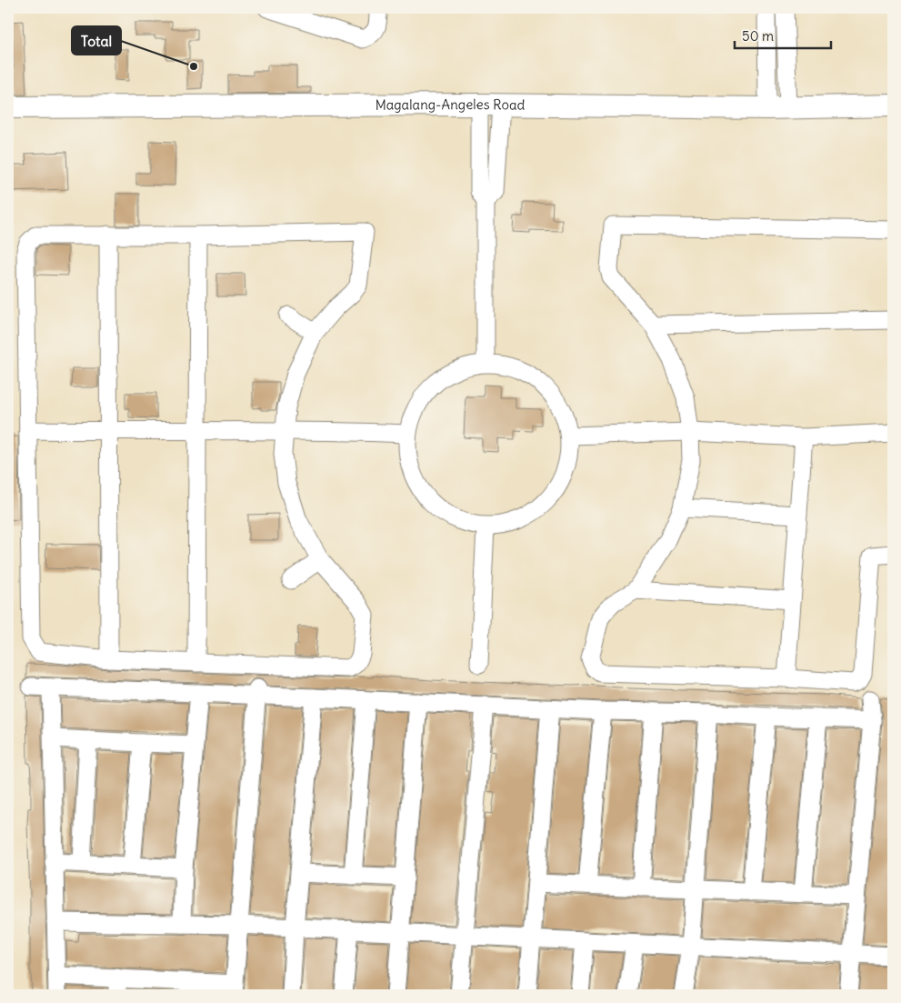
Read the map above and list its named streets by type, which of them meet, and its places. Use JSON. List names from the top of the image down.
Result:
{
  "streets": {
    "main road": ["Magalang-Angeles Road"]
  },
  "places": ["Total"],
  "scale_bar": "50 m"
}
